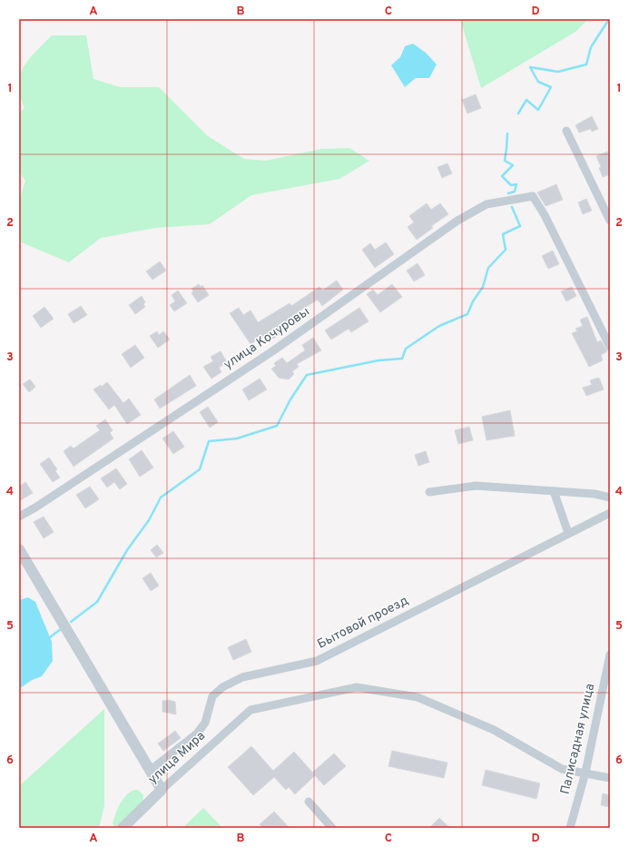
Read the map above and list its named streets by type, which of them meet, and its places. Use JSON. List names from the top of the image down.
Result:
{
  "streets": {
    "street": [
      "улица Кочуровы",
      "Бытовой проезд",
      "Палисадная улица",
      "улица Мира"
    ]
  },
  "crossings": [
    ["Палисадная улица", "улица Мира"]
  ],
  "grid": {
    "columns": [
      "A",
      "B",
      "C",
      "D"
    ],
    "rows": [
      "1",
      "2",
      "3",
      "4",
      "5",
      "6"
    ]
  }
}
